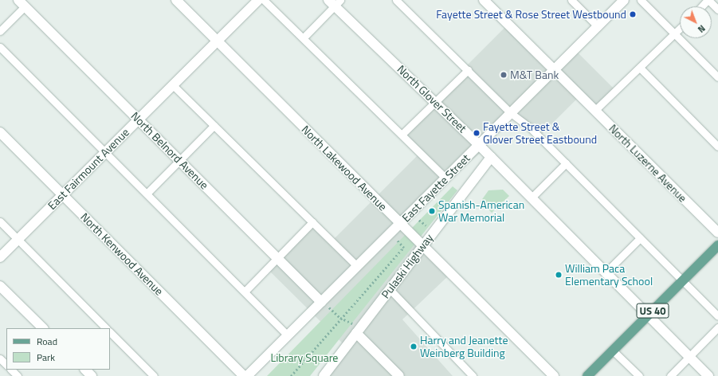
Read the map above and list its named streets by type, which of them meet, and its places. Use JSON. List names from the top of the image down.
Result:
{
  "streets": {
    "main road": ["US 40"],
    "street": [
      "North Glover Street",
      "North Belnord Avenue",
      "North Luzerne Avenue",
      "North Lakewood Avenue",
      "East Fairmount Avenue",
      "East Fayette Street",
      "North Kenwood Avenue",
      "Pulaski Highway"
    ]
  },
  "crossings": [
    ["North Glover Street", "East Fayette Street"],
    ["North Glover Street", "Pulaski Highway"],
    ["North Glover Street", "US 40"],
    ["North Belnord Avenue", "East Fairmount Avenue"],
    ["North Belnord Avenue", "East Fayette Street"],
    ["North Luzerne Avenue", "East Fayette Street"],
    ["North Lakewood Avenue", "East Fairmount Avenue"],
    ["North Lakewood Avenue", "East Fayette Street"],
    ["North Lakewood Avenue", "Pulaski Highway"],
    ["East Fairmount Avenue", "North Kenwood Avenue"]
  ],
  "parks": ["Library Square"],
  "places": [
    "Fayette Street & Rose Street Westbound",
    "M&T Bank",
    "Fayette Street & Glover Street Eastbound",
    "Spanish-American War Memorial",
    "William Paca Elementary School",
    "Harry and Jeanette Weinberg Building"
  ],
  "legend": ["Road", "Park"],
  "north": "bottom right"
}
